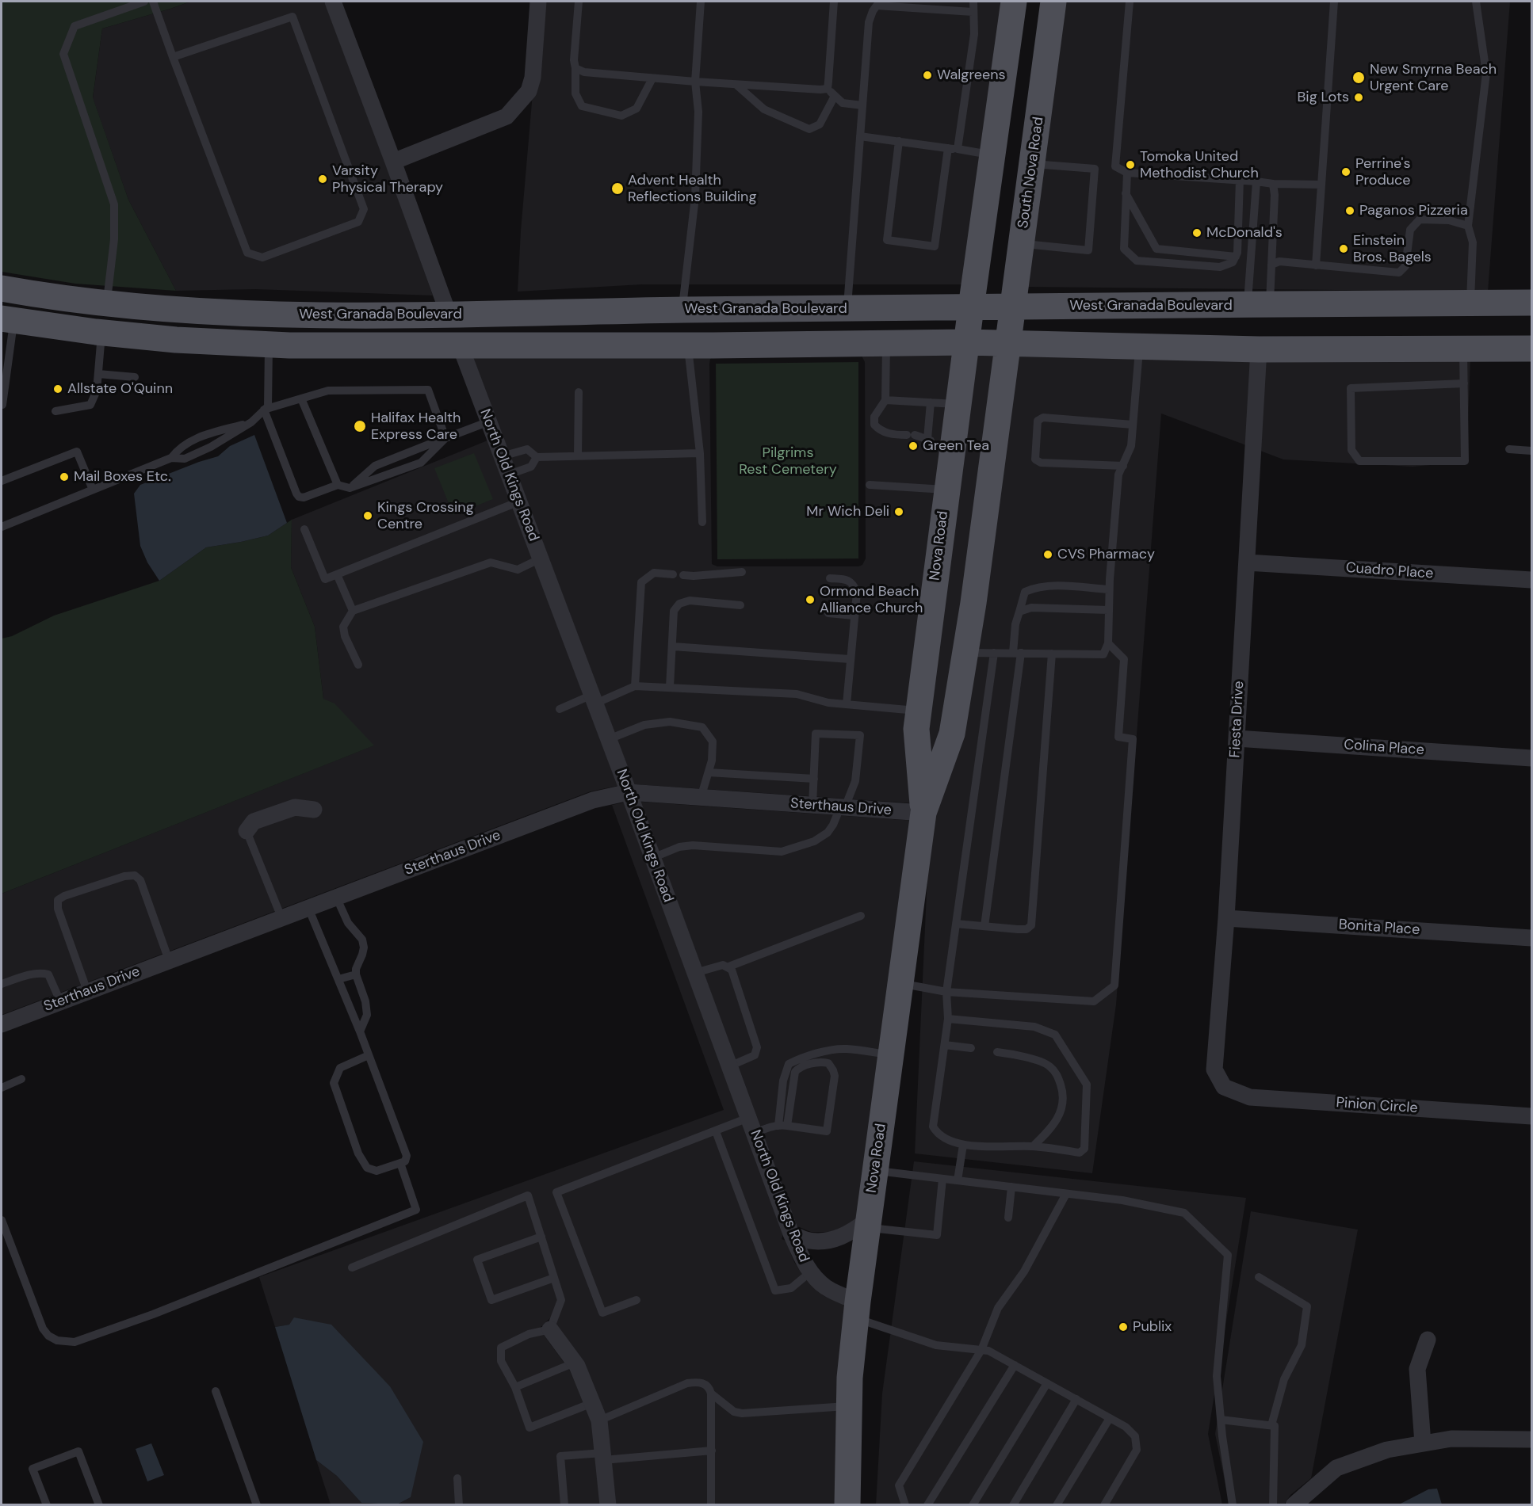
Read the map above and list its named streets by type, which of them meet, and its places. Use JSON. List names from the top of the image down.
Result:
{
  "streets": {
    "main road": ["South Nova Road", "West Granada Boulevard", "Nova Road"],
    "street": [
      "North Old Kings Road",
      "Cuadro Place",
      "Fiesta Drive",
      "Colina Place",
      "Sterthaus Drive",
      "Bonita Place",
      "Pinion Circle"
    ]
  },
  "crossings": [
    ["South Nova Road", "West Granada Boulevard"],
    ["South Nova Road", "Nova Road"],
    ["West Granada Boulevard", "Nova Road"],
    ["North Old Kings Road", "Nova Road"],
    ["North Old Kings Road", "Sterthaus Drive"],
    ["Nova Road", "Sterthaus Drive"],
    ["Cuadro Place", "Fiesta Drive"],
    ["Fiesta Drive", "Colina Place"],
    ["Fiesta Drive", "Bonita Place"],
    ["Fiesta Drive", "Pinion Circle"]
  ],
  "parks": ["Pilgrims Rest Cemetery"],
  "places": [
    "Walgreens",
    "New Smyrna Beach Urgent Care",
    "Big Lots",
    "Tomoka United Methodist Church",
    "Perrine's Produce",
    "Varsity Physical Therapy",
    "Advent Health Reflections Building",
    "Paganos Pizzeria",
    "McDonald's",
    "Einstein Bros. Bagels",
    "Allstate O'Quinn",
    "Halifax Health Express Care",
    "Green Tea",
    "Mail Boxes Etc.",
    "Mr Wich Deli",
    "Kings Crossing Centre",
    "CVS Pharmacy",
    "Ormond Beach Alliance Church",
    "Publix"
  ]
}
